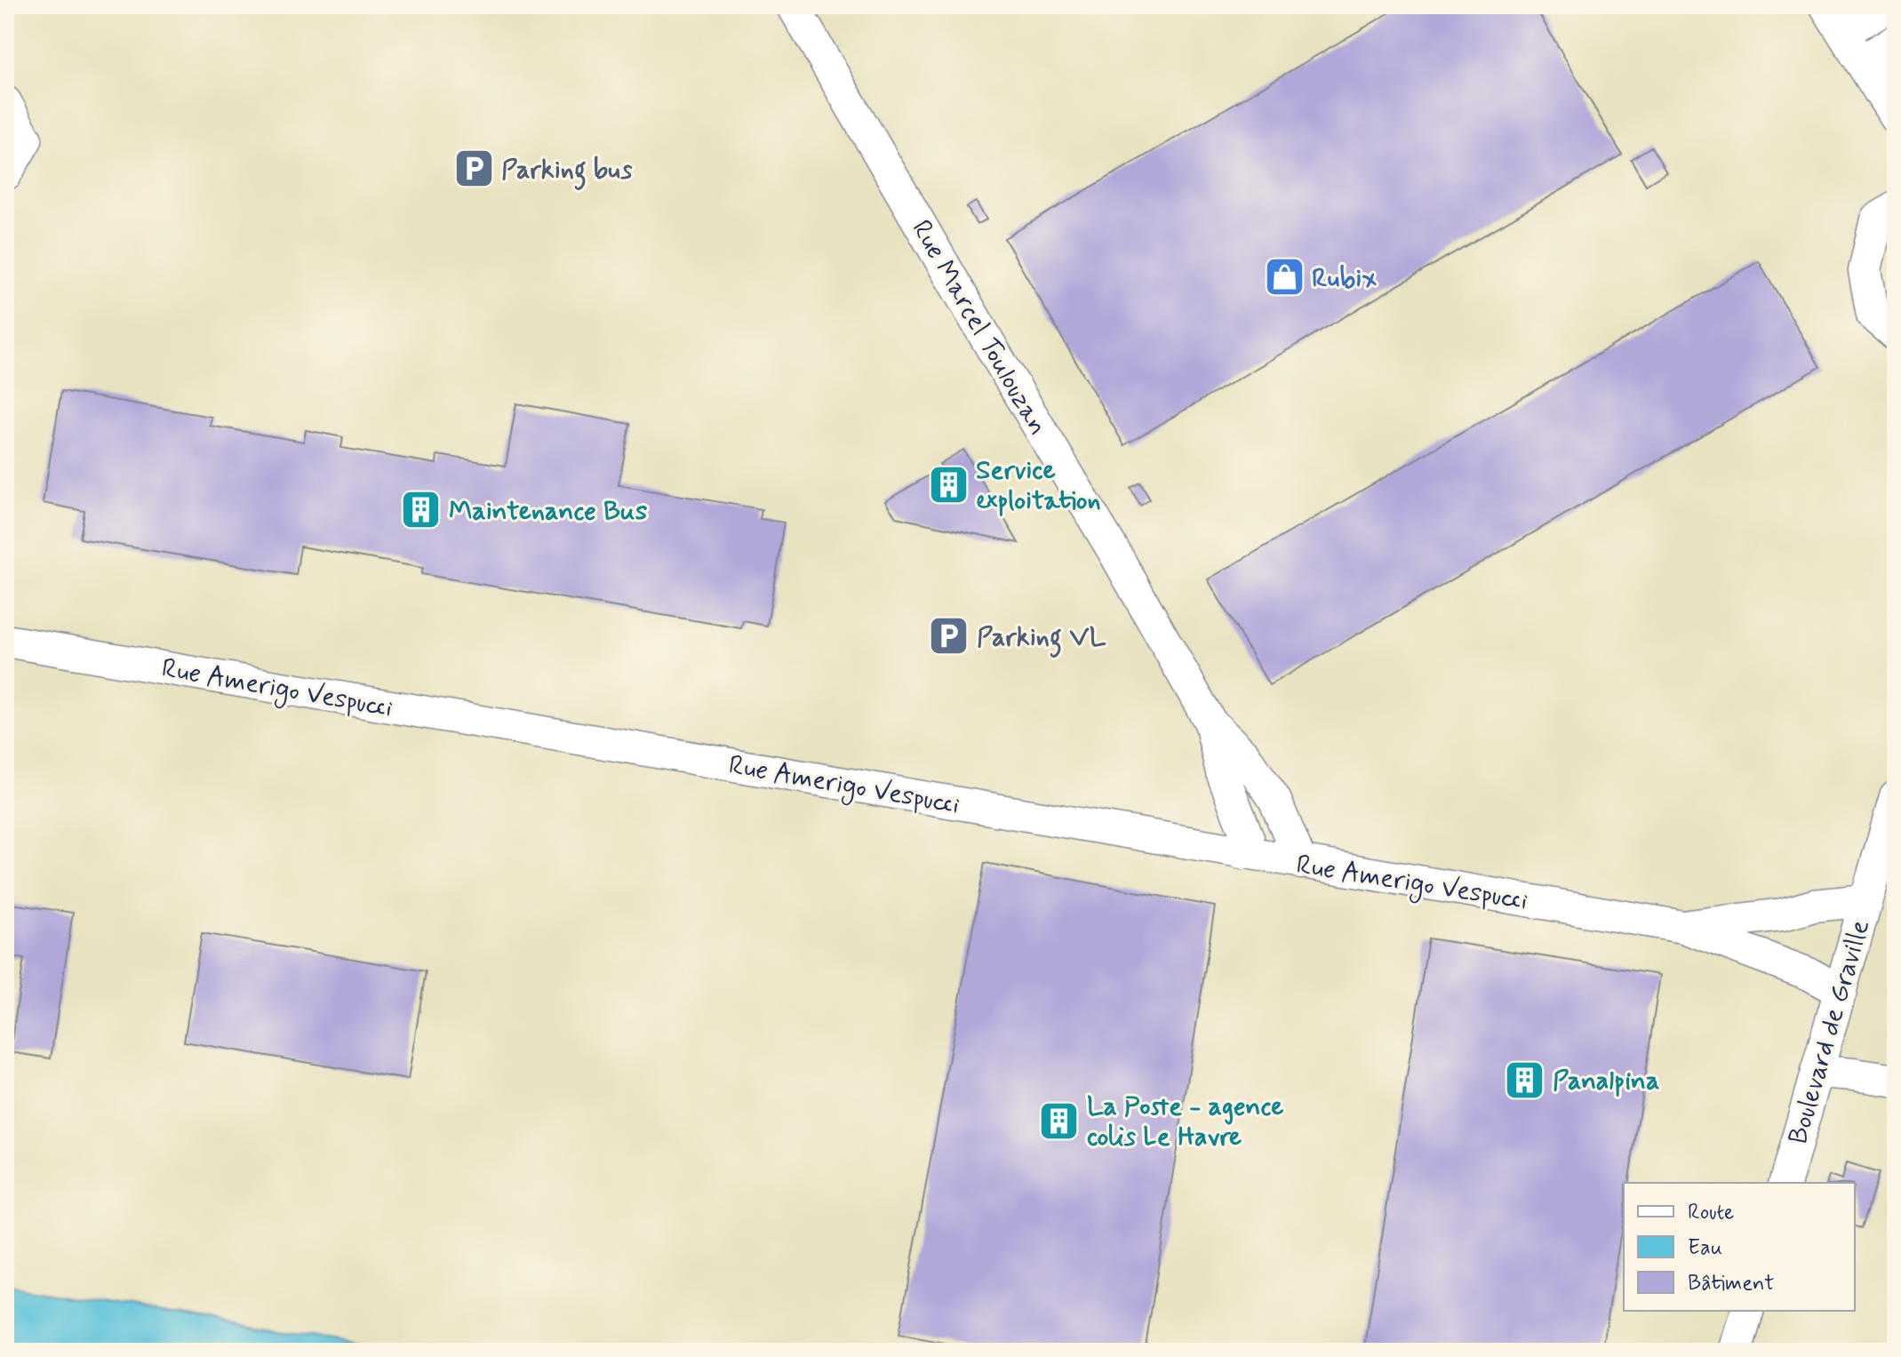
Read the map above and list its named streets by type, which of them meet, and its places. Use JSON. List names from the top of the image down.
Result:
{
  "streets": {
    "street": ["Rue Marcel Toulouzan", "Rue Amerigo Vespucci", "Boulevard de Graville"]
  },
  "crossings": [
    ["Rue Marcel Toulouzan", "Rue Amerigo Vespucci"],
    ["Rue Amerigo Vespucci", "Boulevard de Graville"]
  ],
  "places": {
    "parking": ["Parking bus", "Parking VL"],
    "shop": ["Rubix"],
    "building": [
      "Service exploitation",
      "Maintenance Bus",
      "Panalpina",
      "La Poste - agence colis Le Havre"
    ]
  },
  "legend": ["Route", "Eau", "Bâtiment"]
}
